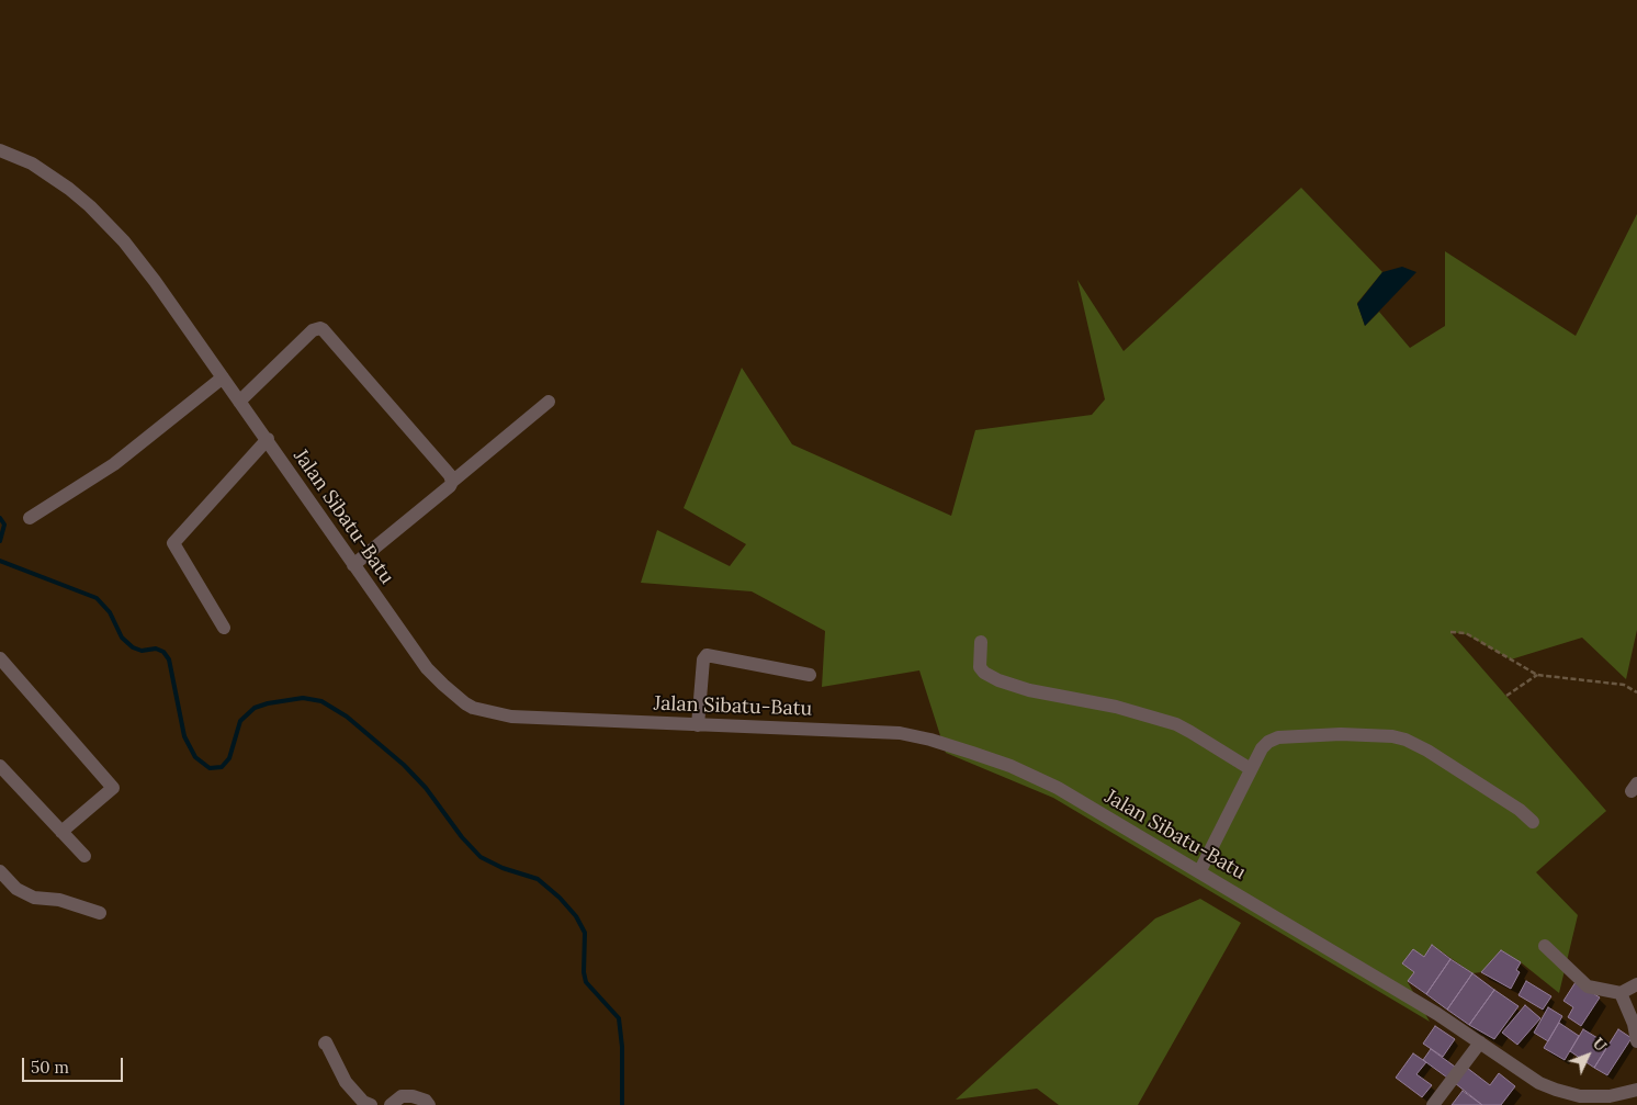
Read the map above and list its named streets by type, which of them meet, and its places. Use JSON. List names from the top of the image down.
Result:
{
  "streets": {
    "street": ["Jalan Sibatu-Batu"]
  },
  "scale_bar": "50 m",
  "north": "top right"
}
